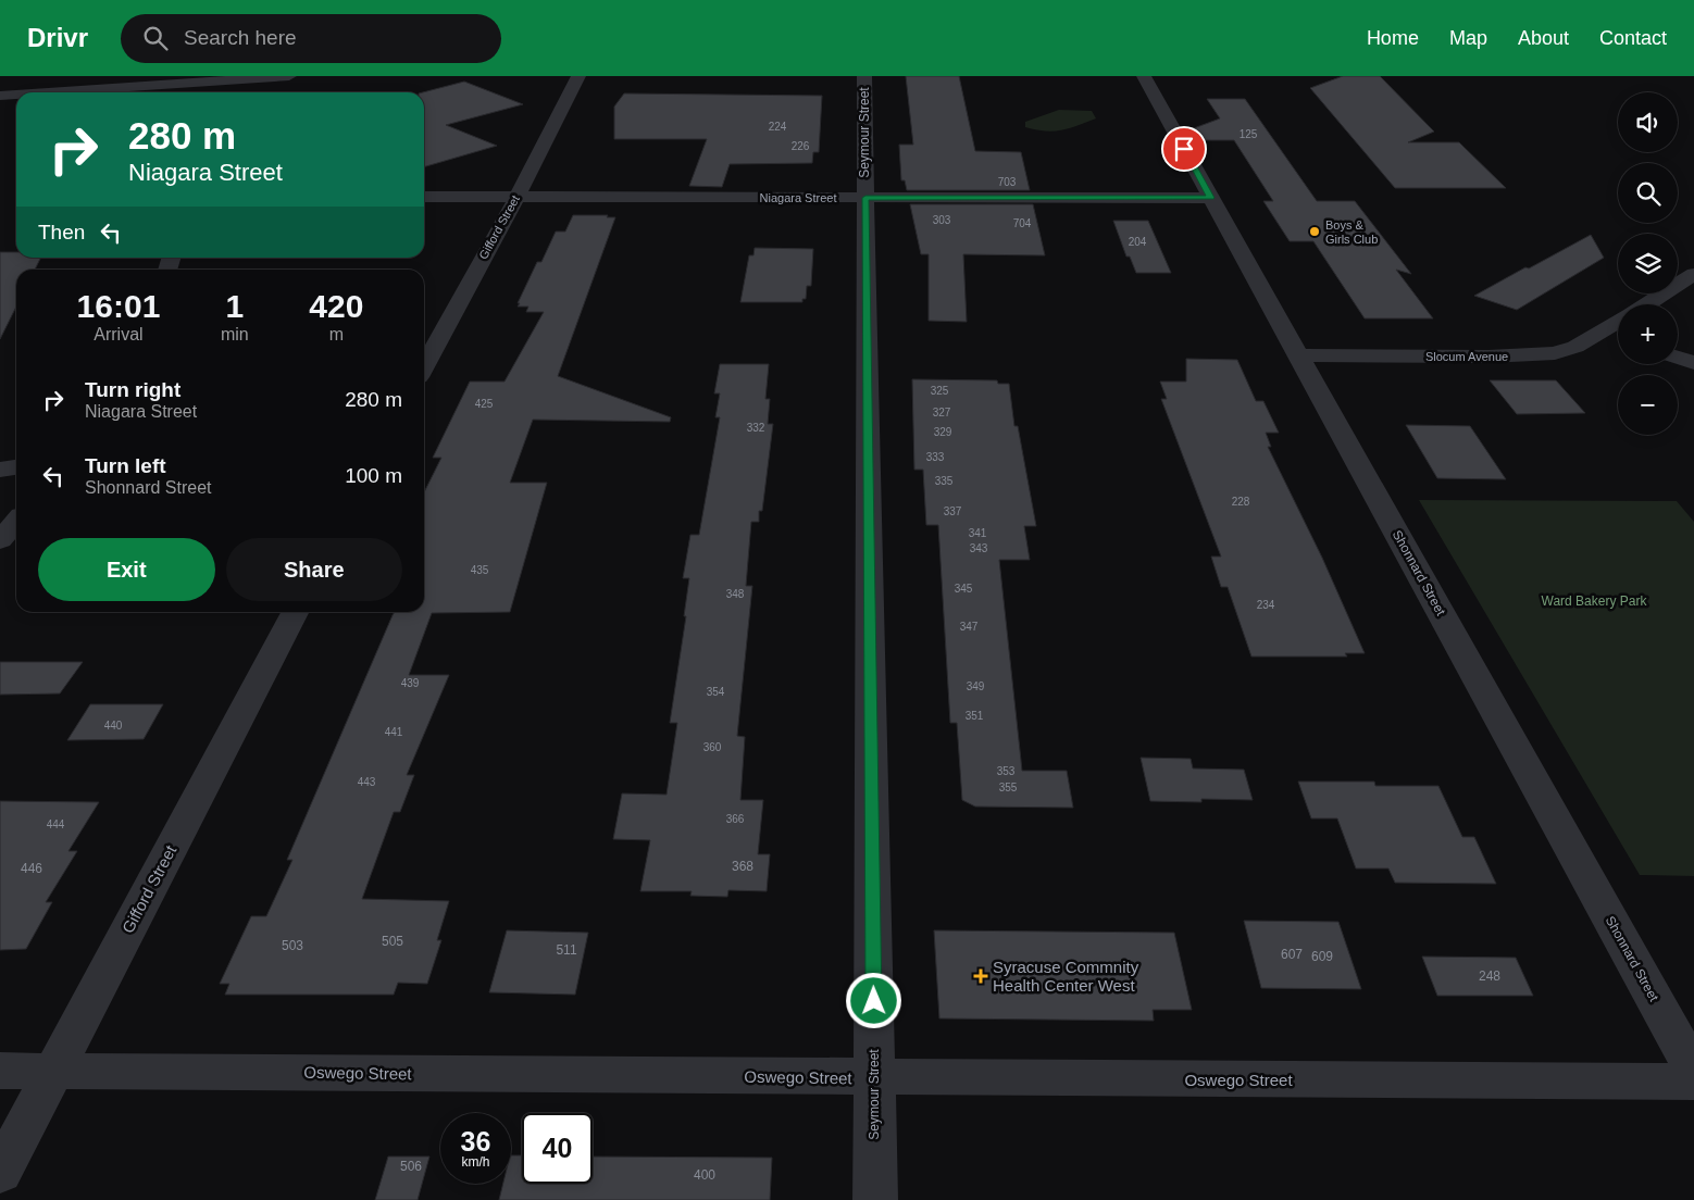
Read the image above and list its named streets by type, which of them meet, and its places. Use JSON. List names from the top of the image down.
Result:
{
  "streets": {
    "street": [
      "Seymour Street",
      "Niagara Street",
      "Gifford Street",
      "Slocum Avenue",
      "Shonnard Street",
      "Oswego Street"
    ]
  },
  "crossings": [
    ["Seymour Street", "Niagara Street"],
    ["Seymour Street", "Oswego Street"],
    ["Niagara Street", "Gifford Street"],
    ["Niagara Street", "Shonnard Street"],
    ["Gifford Street", "Oswego Street"],
    ["Slocum Avenue", "Shonnard Street"]
  ],
  "parks": ["Ward Bakery Park"],
  "places": {
    "other": ["Boys & Girls Club"],
    "health": ["Syracuse Commnity Health Center West"]
  },
  "house_numbers": [
    "224",
    "125",
    "226",
    "703",
    "303",
    "704",
    "204",
    "325",
    "425",
    "327",
    "332",
    "329",
    "333",
    "335",
    "228",
    "337",
    "341",
    "343",
    "435",
    "345",
    "348",
    "234",
    "347",
    "439",
    "349",
    "354",
    "351",
    "440",
    "441",
    "360",
    "353",
    "443",
    "355",
    "366",
    "444",
    "368",
    "446",
    "505",
    "503",
    "511",
    "607",
    "609",
    "248",
    "506",
    "400"
  ],
  "page": {
    "header": "Drivr",
    "search": "Search here",
    "nav": [
      "Home",
      "Map",
      "About",
      "Contact"
    ],
    "map_buttons": ["+", "−"],
    "turn": ["280 m", "Niagara Street"],
    "then": "Then",
    "eta": [
      "16:01",
      "Arrival",
      "1",
      "min",
      "420",
      "m"
    ],
    "list": [
      {
        "name": "Turn right",
        "note": "Niagara Street",
        "value": "280 m"
      },
      {
        "name": "Turn left",
        "note": "Shonnard Street",
        "value": "100 m"
      }
    ],
    "buttons": ["Exit", "Share"],
    "speed": "36 km/h",
    "limit": "40"
  }
}
